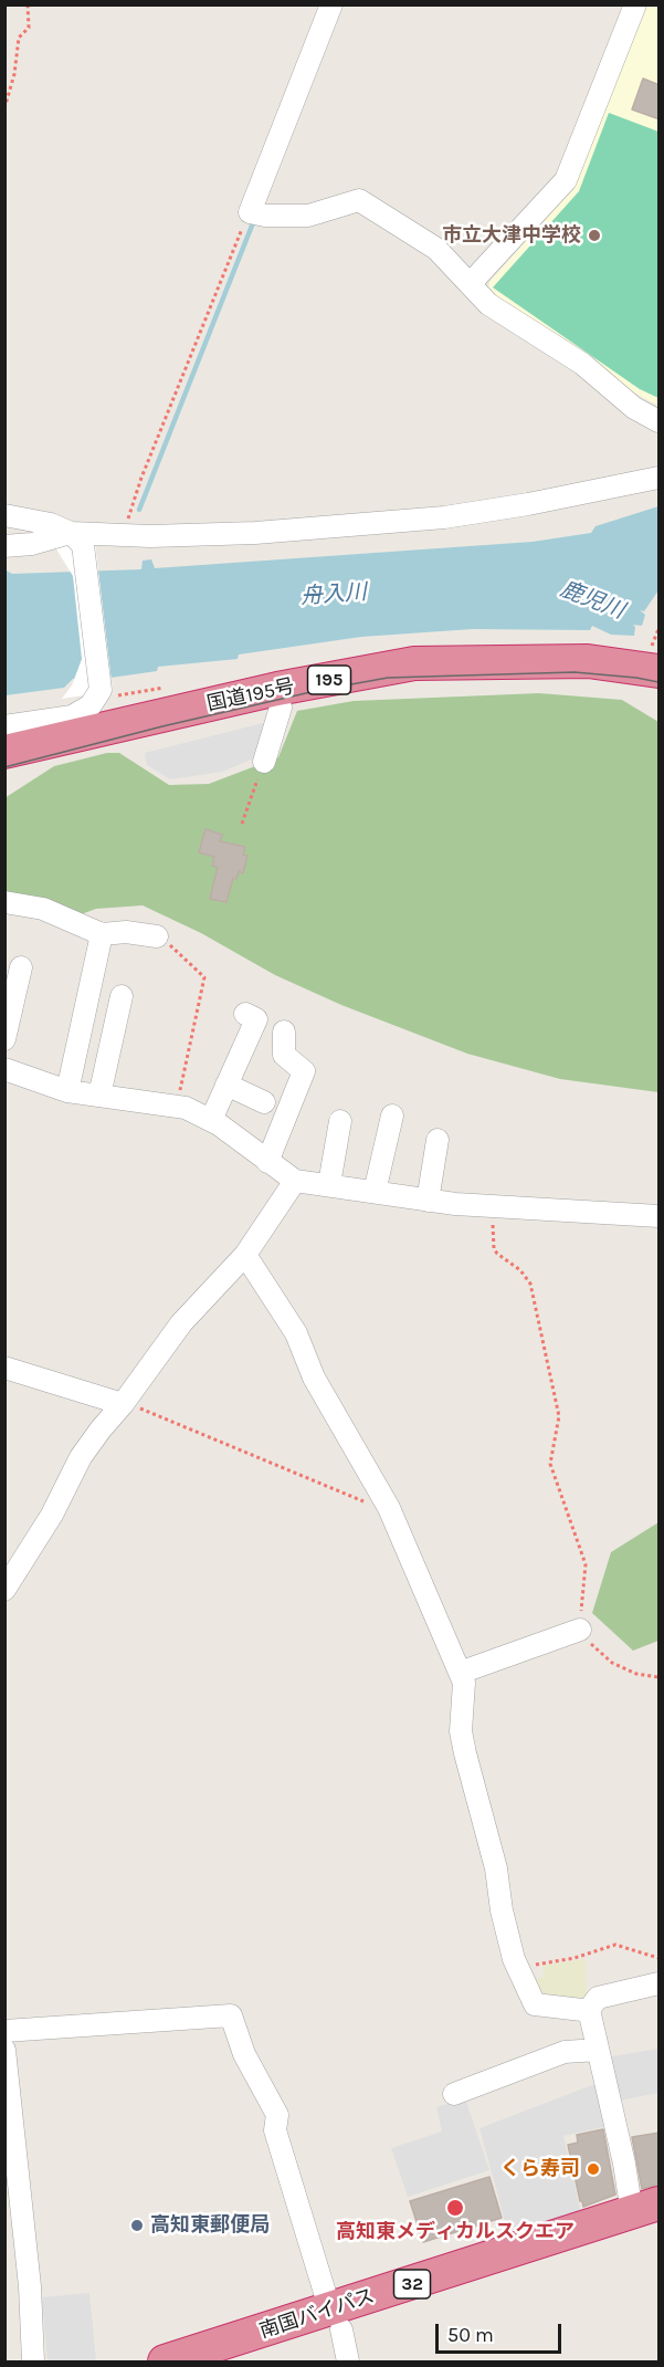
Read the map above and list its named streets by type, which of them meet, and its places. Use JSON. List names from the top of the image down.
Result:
{
  "streets": {
    "highway": [
      "195",
      "国道195号",
      "32",
      "南国バイパス"
    ]
  },
  "water": ["舟入川", "鹿児川"],
  "places": [
    "市立大津中学校",
    "くら寿司",
    "高知東メディカルスクエア",
    "高知東郵便局"
  ],
  "scale_bar": "50 m"
}
